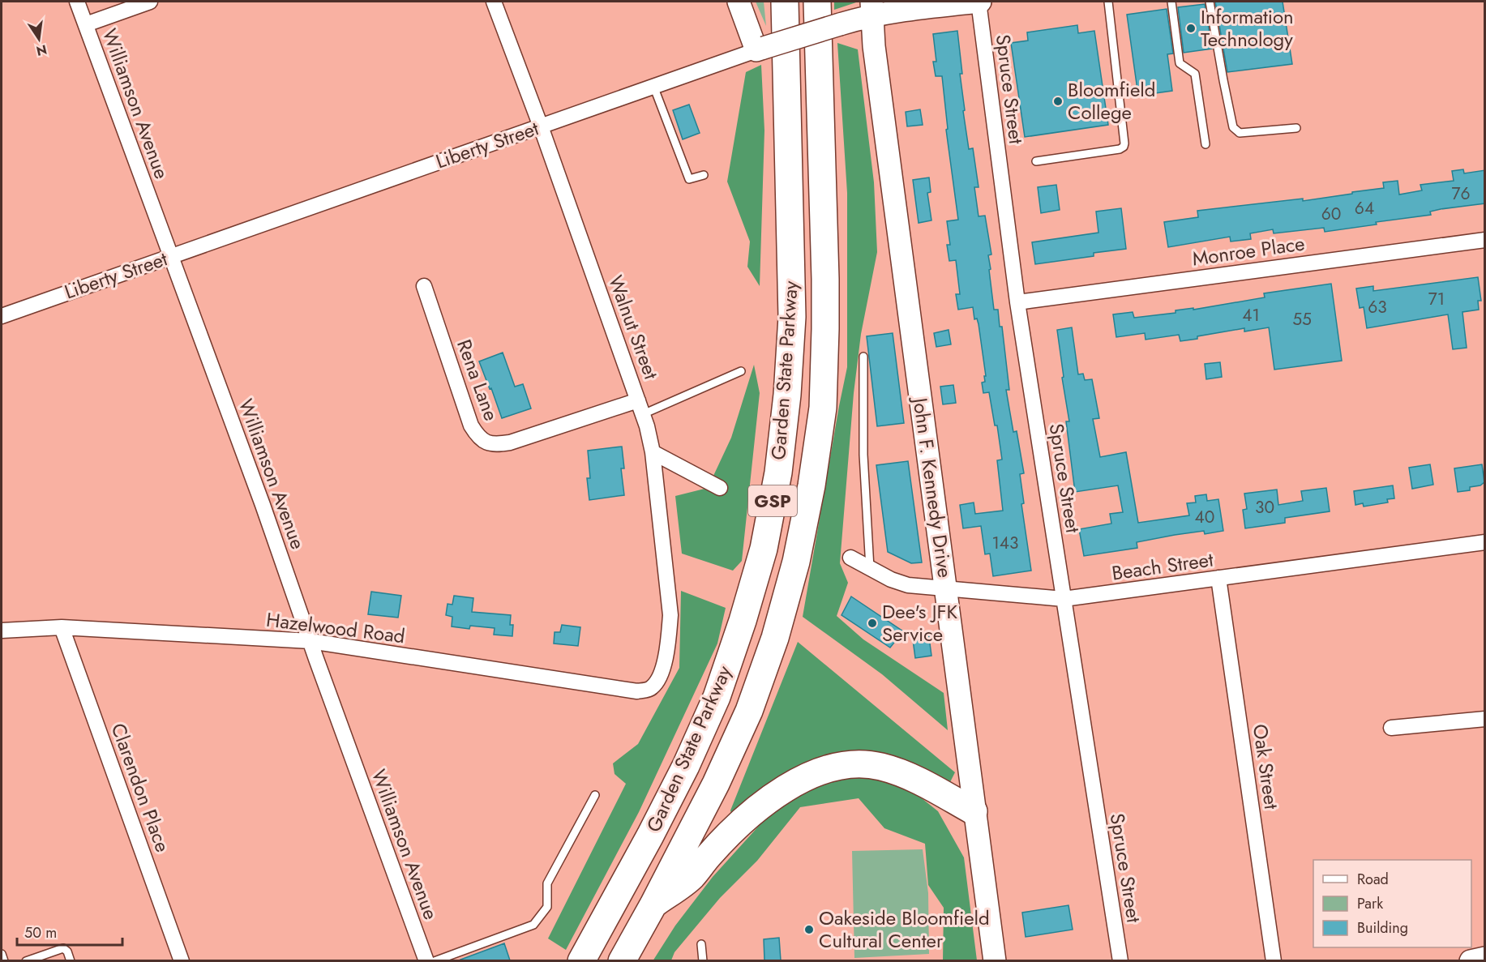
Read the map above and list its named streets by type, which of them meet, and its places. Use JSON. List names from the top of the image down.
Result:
{
  "streets": {
    "highway": ["Garden State Parkway", "GSP"],
    "main road": ["Liberty Street", "John F. Kennedy Drive"],
    "street": [
      "Spruce Street",
      "Williamson Avenue",
      "Monroe Place",
      "Walnut Street",
      "Rena Lane",
      "Beach Street",
      "Hazelwood Road",
      "Oak Street",
      "Clarendon Place"
    ]
  },
  "crossings": [
    ["Spruce Street", "Liberty Street"],
    ["Spruce Street", "Monroe Place"],
    ["Spruce Street", "Beach Street"],
    ["Williamson Avenue", "Liberty Street"],
    ["Williamson Avenue", "Hazelwood Road"],
    ["Liberty Street", "Walnut Street"],
    ["Liberty Street", "Garden State Parkway"],
    ["Liberty Street", "John F. Kennedy Drive"],
    ["Walnut Street", "Rena Lane"],
    ["Walnut Street", "Hazelwood Road"],
    ["John F. Kennedy Drive", "Beach Street"],
    ["Beach Street", "Oak Street"],
    ["Hazelwood Road", "Clarendon Place"]
  ],
  "places": [
    "Information Technology",
    "Bloomfield College",
    "Dee's JFK Service",
    "Oakeside Bloomfield Cultural Center"
  ],
  "house_numbers": [
    "76",
    "64",
    "60",
    "71",
    "63",
    "41",
    "55",
    "30",
    "40",
    "143"
  ],
  "legend": ["Road", "Park", "Building"],
  "scale_bar": "50 m",
  "north": "bottom"
}
